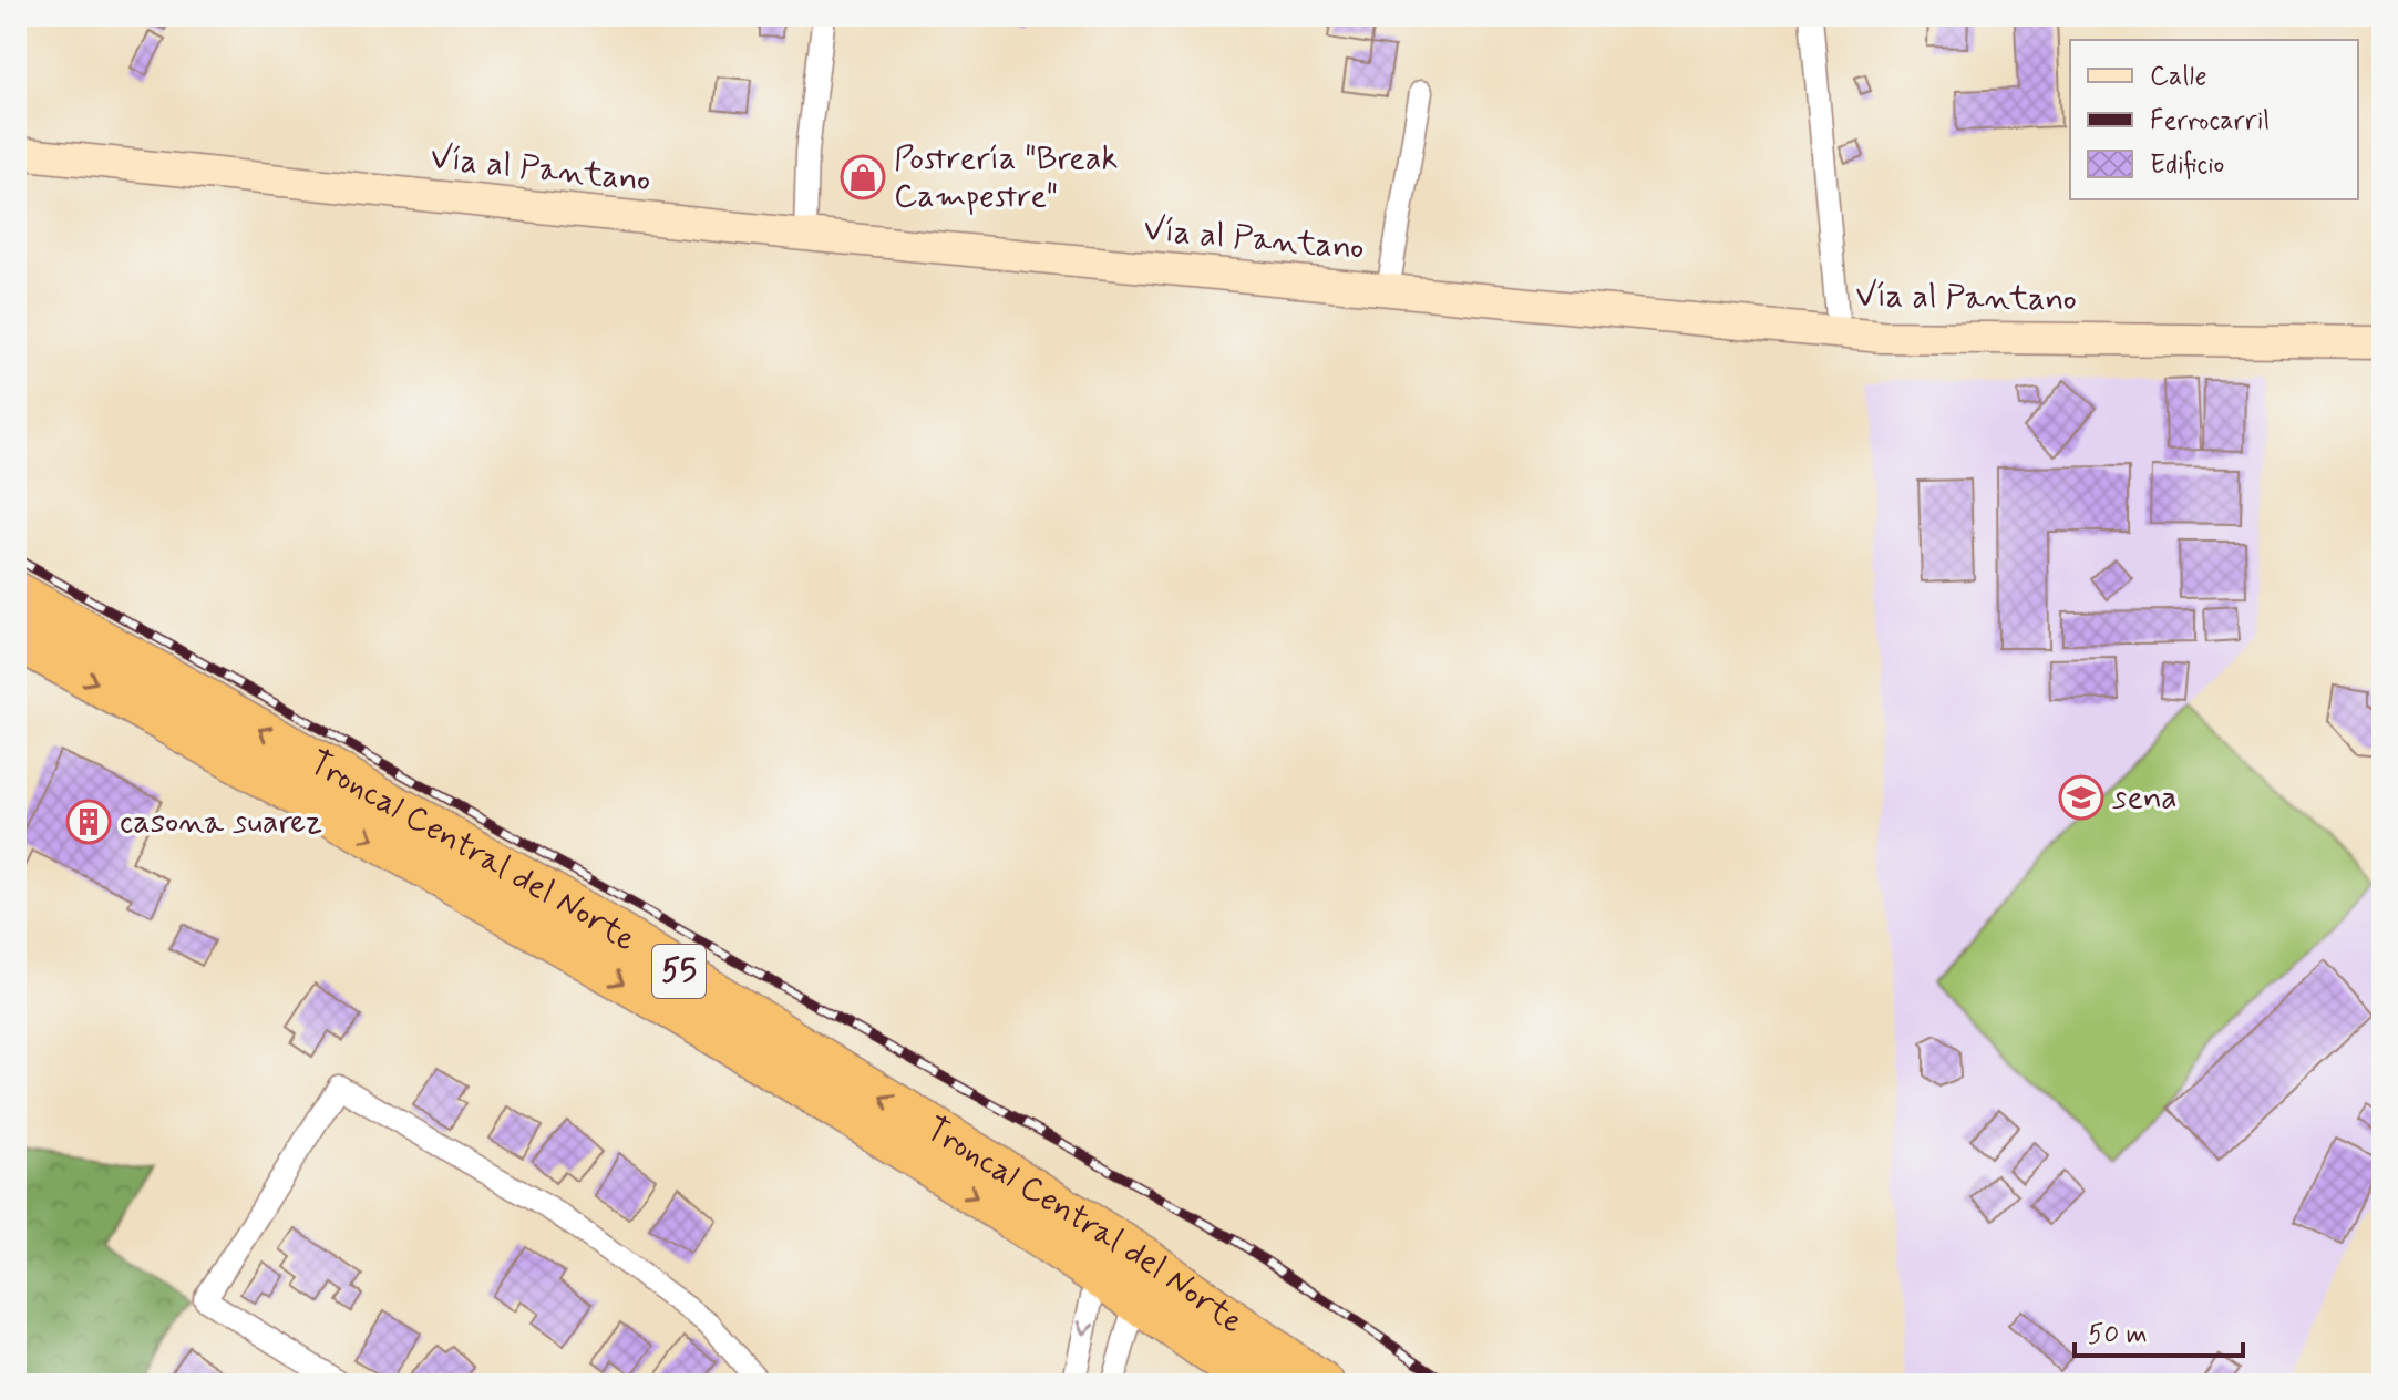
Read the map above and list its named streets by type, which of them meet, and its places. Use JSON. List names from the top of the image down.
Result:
{
  "streets": {
    "highway": ["Troncal Central del Norte", "55"],
    "main road": ["Vía al Pantano"]
  },
  "places": {
    "shop": ["Postrería \"Break Campestre\""],
    "school or university": ["sena"],
    "building": ["casona suarez"]
  },
  "legend": ["Calle", "Ferrocarril", "Edificio"],
  "scale_bar": "50 m"
}
